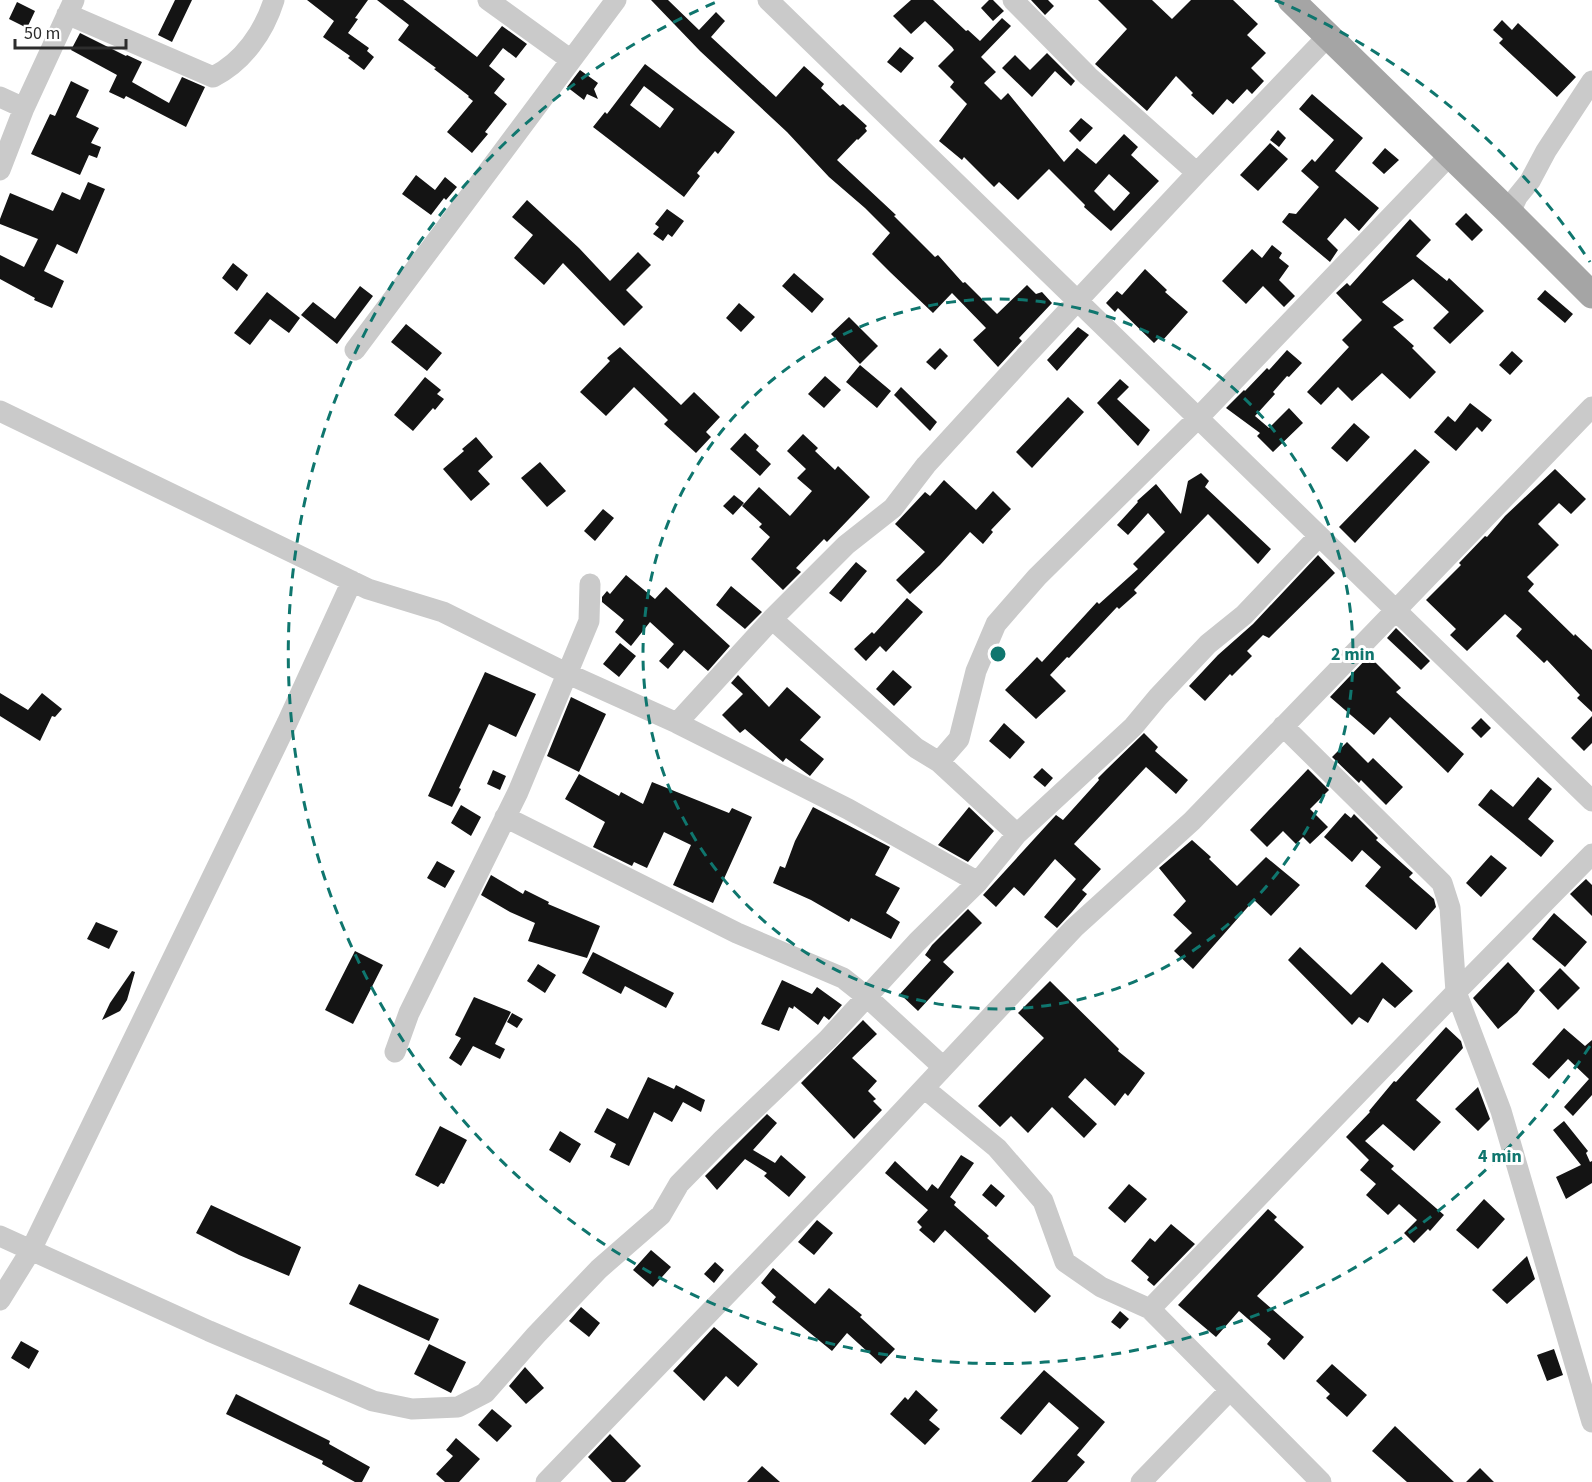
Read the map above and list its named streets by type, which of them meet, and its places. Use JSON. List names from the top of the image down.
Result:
{
  "scale_bar": "50 m",
  "rings": ["2 min", "4 min"]
}
